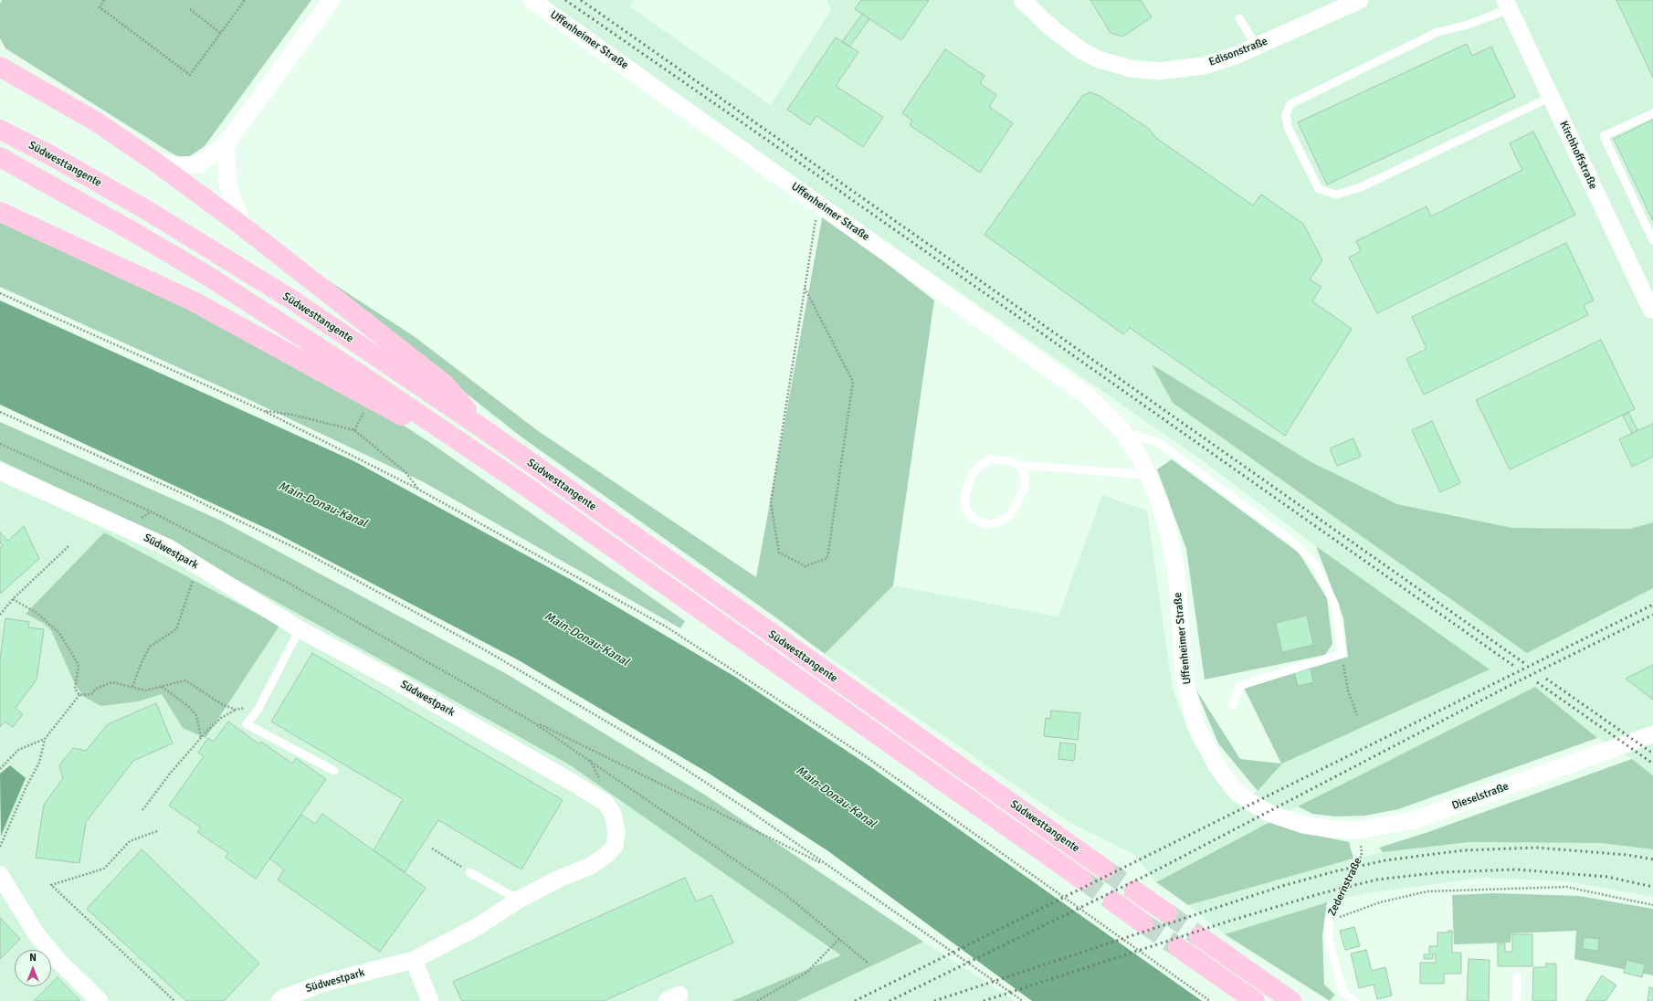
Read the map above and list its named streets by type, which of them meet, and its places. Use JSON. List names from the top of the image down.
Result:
{
  "streets": {
    "highway": ["Südwesttangente"],
    "street": [
      "Uffenheimer Straße",
      "Edisonstraße",
      "Kirchhoffstraße",
      "Südwestpark",
      "Dieselstraße"
    ],
    "lane": ["Zedernstraße"]
  },
  "crossings": [
    ["Uffenheimer Straße", "Dieselstraße"],
    ["Dieselstraße", "Zedernstraße"]
  ],
  "water": ["Main-Donau-Kanal"],
  "north": "top"
}
